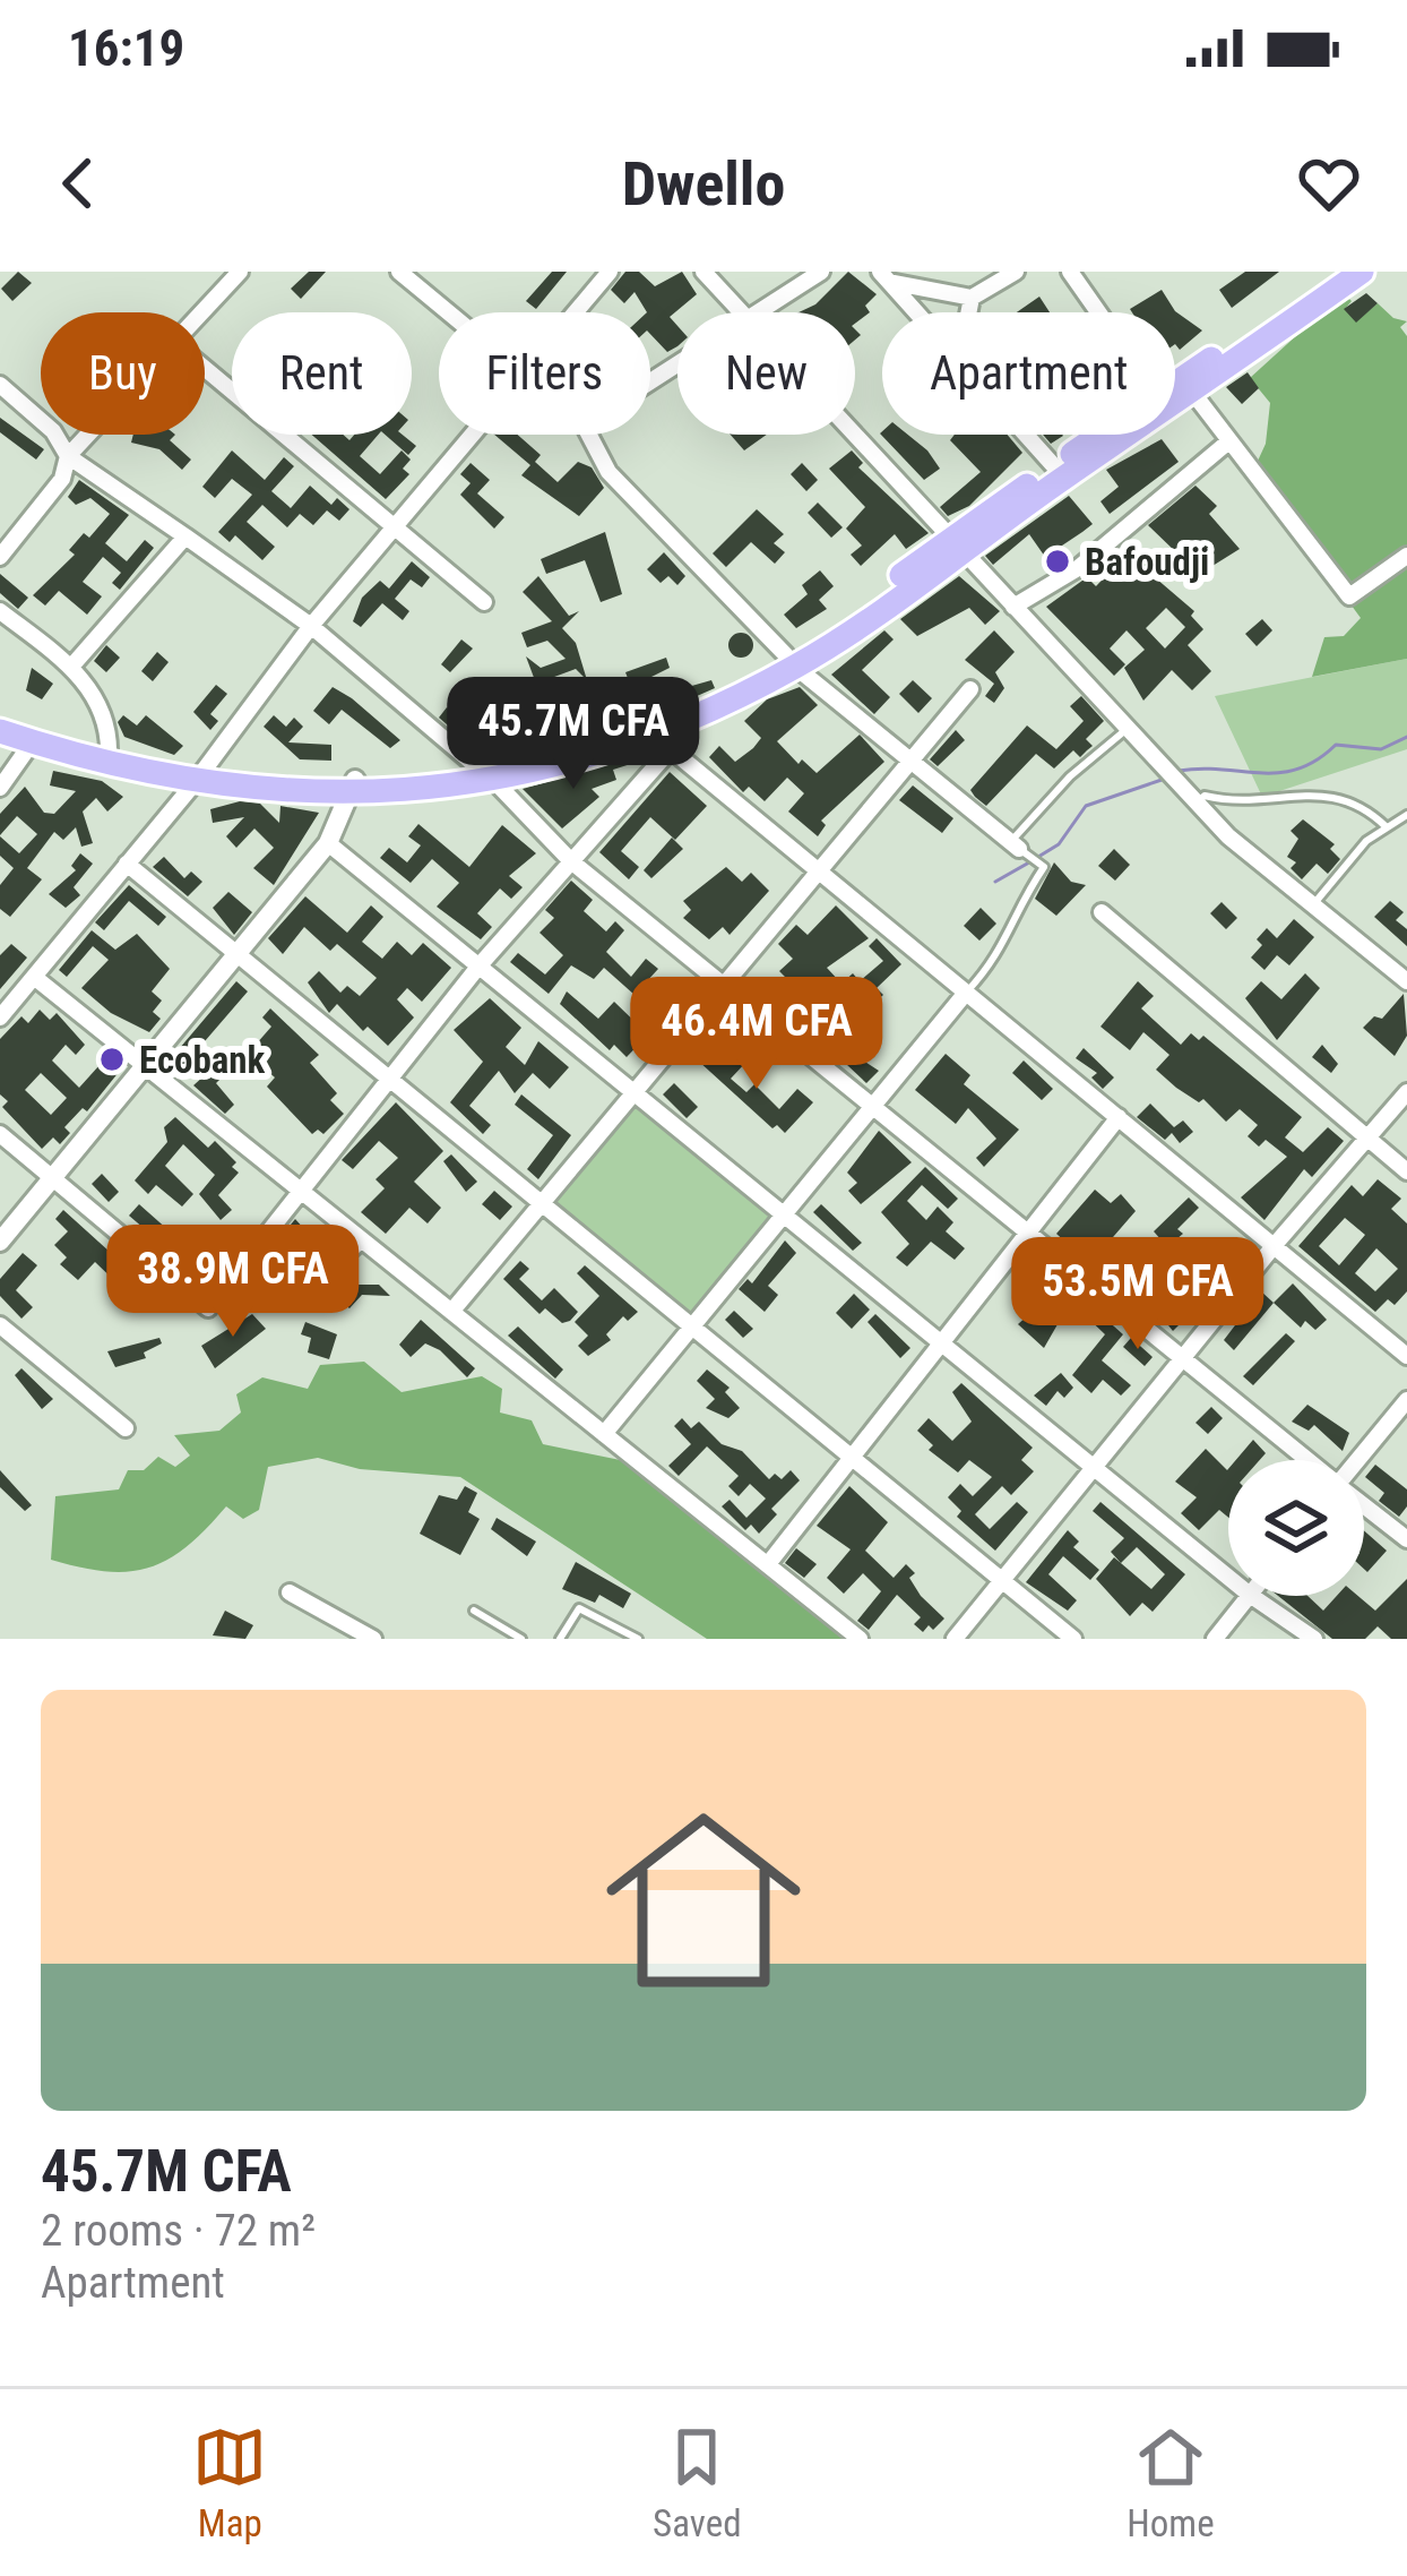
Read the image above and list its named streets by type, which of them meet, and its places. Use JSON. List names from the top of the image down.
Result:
{
  "places": ["Bafoudji", "Ecobank"],
  "page": {
    "status": "16:19",
    "header": "Dwello",
    "chip": [
      "Buy",
      "Rent",
      "Filters",
      "New",
      "Apartment"
    ],
    "price": [
      "45.7M CFA",
      "46.4M CFA",
      "38.9M CFA",
      "53.5M CFA"
    ],
    "list": [
      {
        "name": "45.7M CFA",
        "note": "2 rooms · 72 m² · Apartment"
      }
    ],
    "tabs": ["Map", "Saved", "Home"]
  }
}
